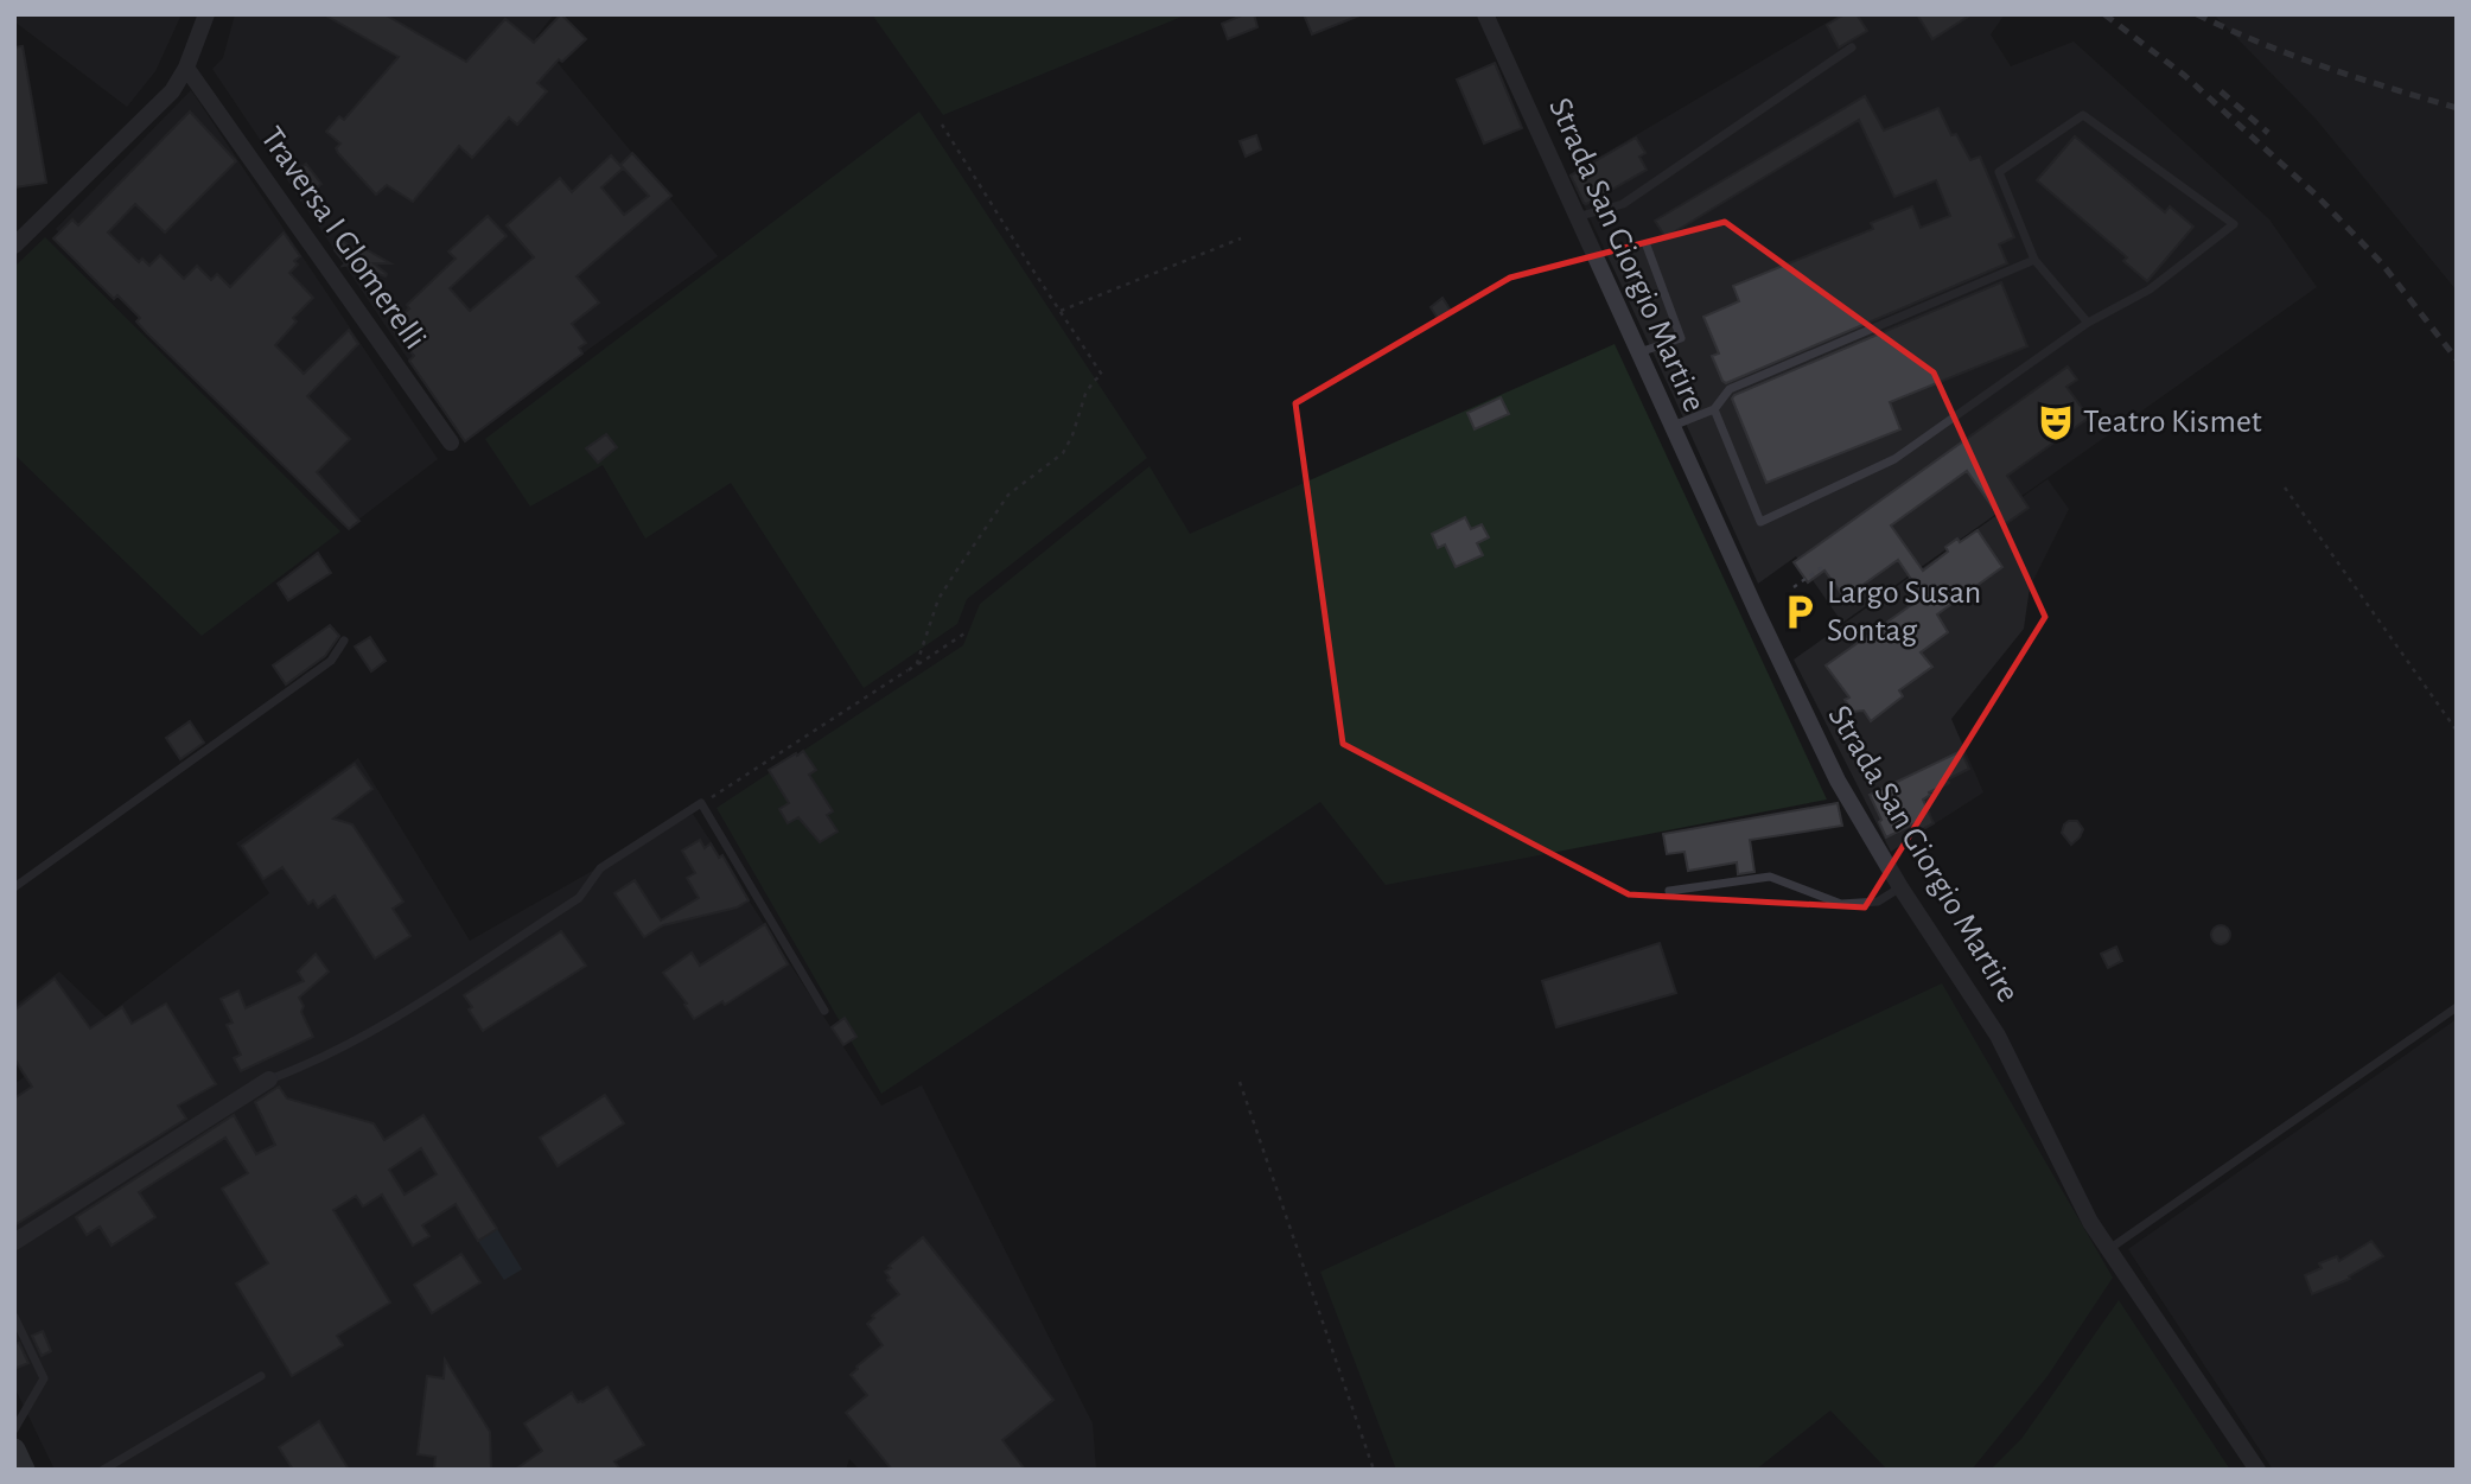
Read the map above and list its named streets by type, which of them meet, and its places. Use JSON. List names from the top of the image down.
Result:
{
  "streets": {
    "street": ["Traversa I Glomerelli", "Strada San Giorgio Martire"]
  },
  "places": {
    "theatre": ["Teatro Kismet"],
    "parking": ["Largo Susan Sontag"]
  }
}
